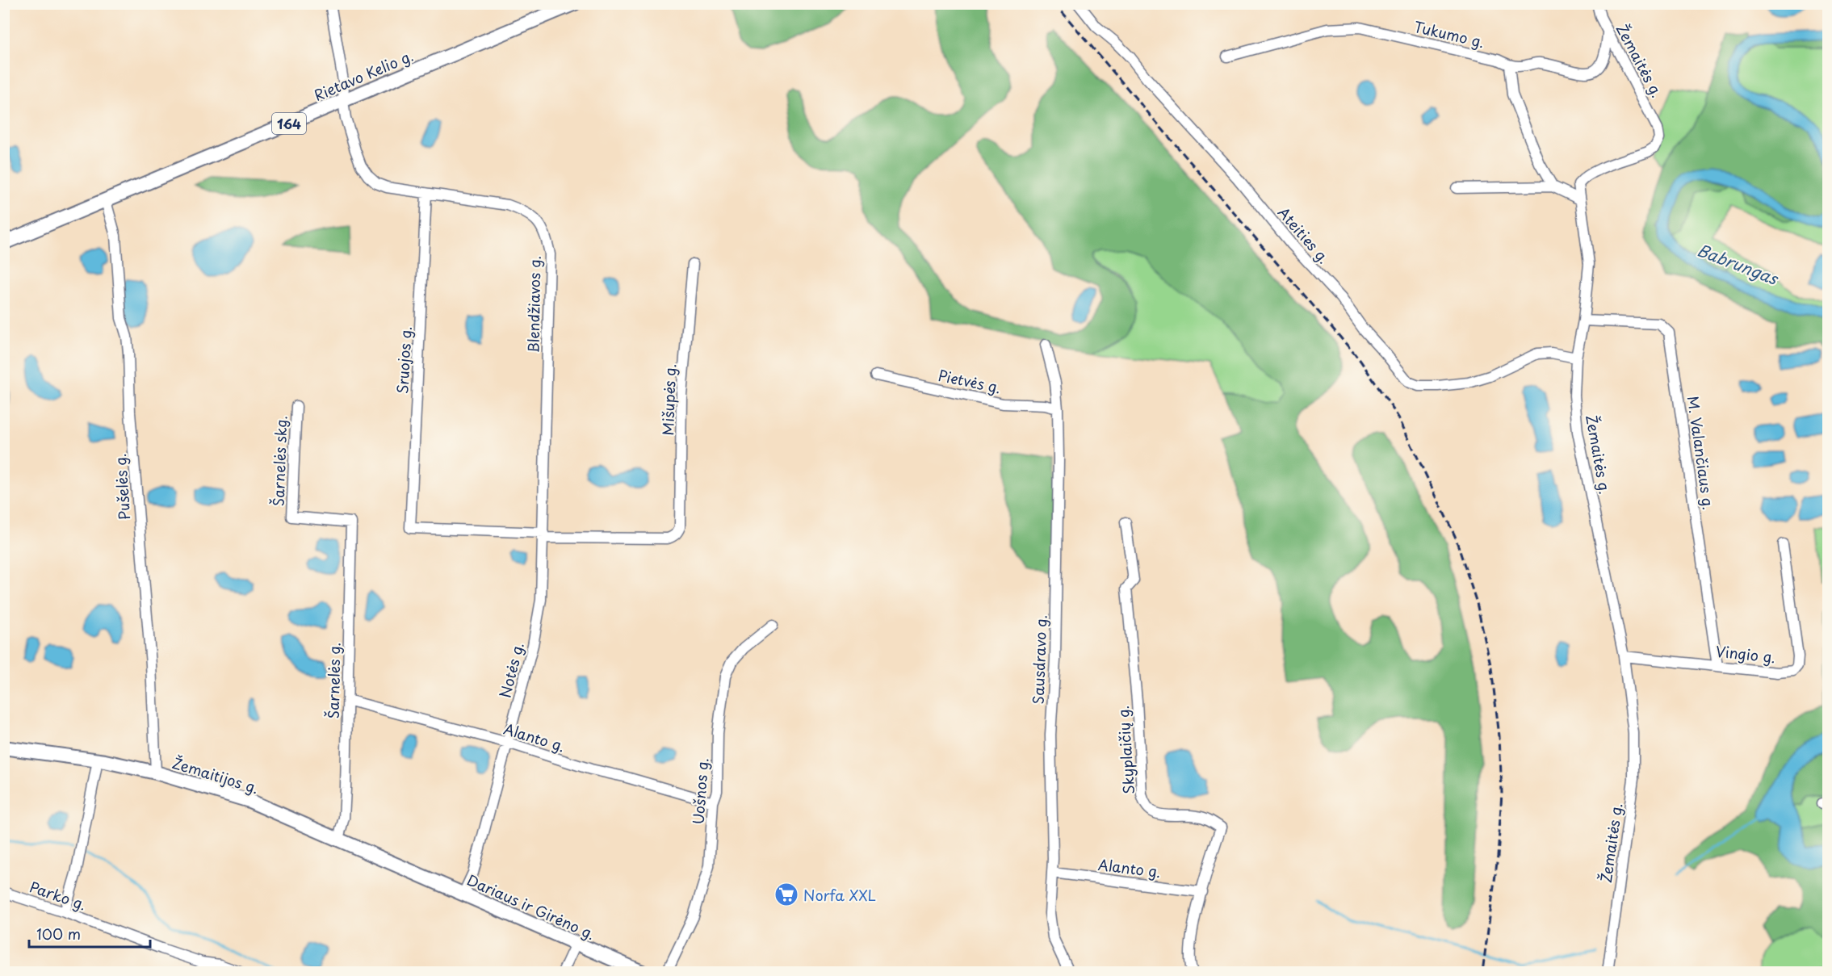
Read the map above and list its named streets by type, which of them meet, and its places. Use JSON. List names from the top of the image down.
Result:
{
  "streets": {
    "main road": [
      "Rietavo Kelio g.",
      "164",
      "Žemaitijos g.",
      "Dariaus ir Girėno g."
    ],
    "street": [
      "Tukumo g.",
      "Žemaitės g.",
      "Ateities g.",
      "Blendžiavos g.",
      "Sruojos g.",
      "Pietvės g.",
      "Mišupės g.",
      "M. Valančiaus g.",
      "Šarnelės skg.",
      "Pušelės g.",
      "Vingio g.",
      "Sausdravo g.",
      "Notės g.",
      "Šarnelės g.",
      "Alanto g.",
      "Skyplaičių g.",
      "Uošnos g.",
      "Parko g."
    ]
  },
  "crossings": [
    ["Tukumo g.", "Žemaitės g."],
    ["Žemaitės g.", "Ateities g."],
    ["Žemaitės g.", "M. Valančiaus g."],
    ["Žemaitės g.", "Vingio g."],
    ["Rietavo Kelio g.", "Blendžiavos g."],
    ["Rietavo Kelio g.", "Pušelės g."],
    ["Blendžiavos g.", "Sruojos g."],
    ["Blendžiavos g.", "Mišupės g."],
    ["Blendžiavos g.", "Notės g."],
    ["Sruojos g.", "Mišupės g."],
    ["Sruojos g.", "Notės g."],
    ["Pietvės g.", "Sausdravo g."],
    ["Mišupės g.", "Notės g."],
    ["M. Valančiaus g.", "Vingio g."],
    ["Šarnelės skg.", "Šarnelės g."],
    ["Pušelės g.", "Žemaitijos g."],
    ["Sausdravo g.", "Alanto g."],
    ["Notės g.", "Alanto g."],
    ["Notės g.", "Dariaus ir Girėno g."],
    ["Šarnelės g.", "Alanto g."],
    ["Šarnelės g.", "Žemaitijos g."],
    ["Alanto g.", "Skyplaičių g."],
    ["Alanto g.", "Uošnos g."],
    ["Žemaitijos g.", "Dariaus ir Girėno g."]
  ],
  "water": ["Babrungas"],
  "places": {
    "supermarket": ["Norfa XXL"]
  },
  "scale_bar": "100 m"
}
